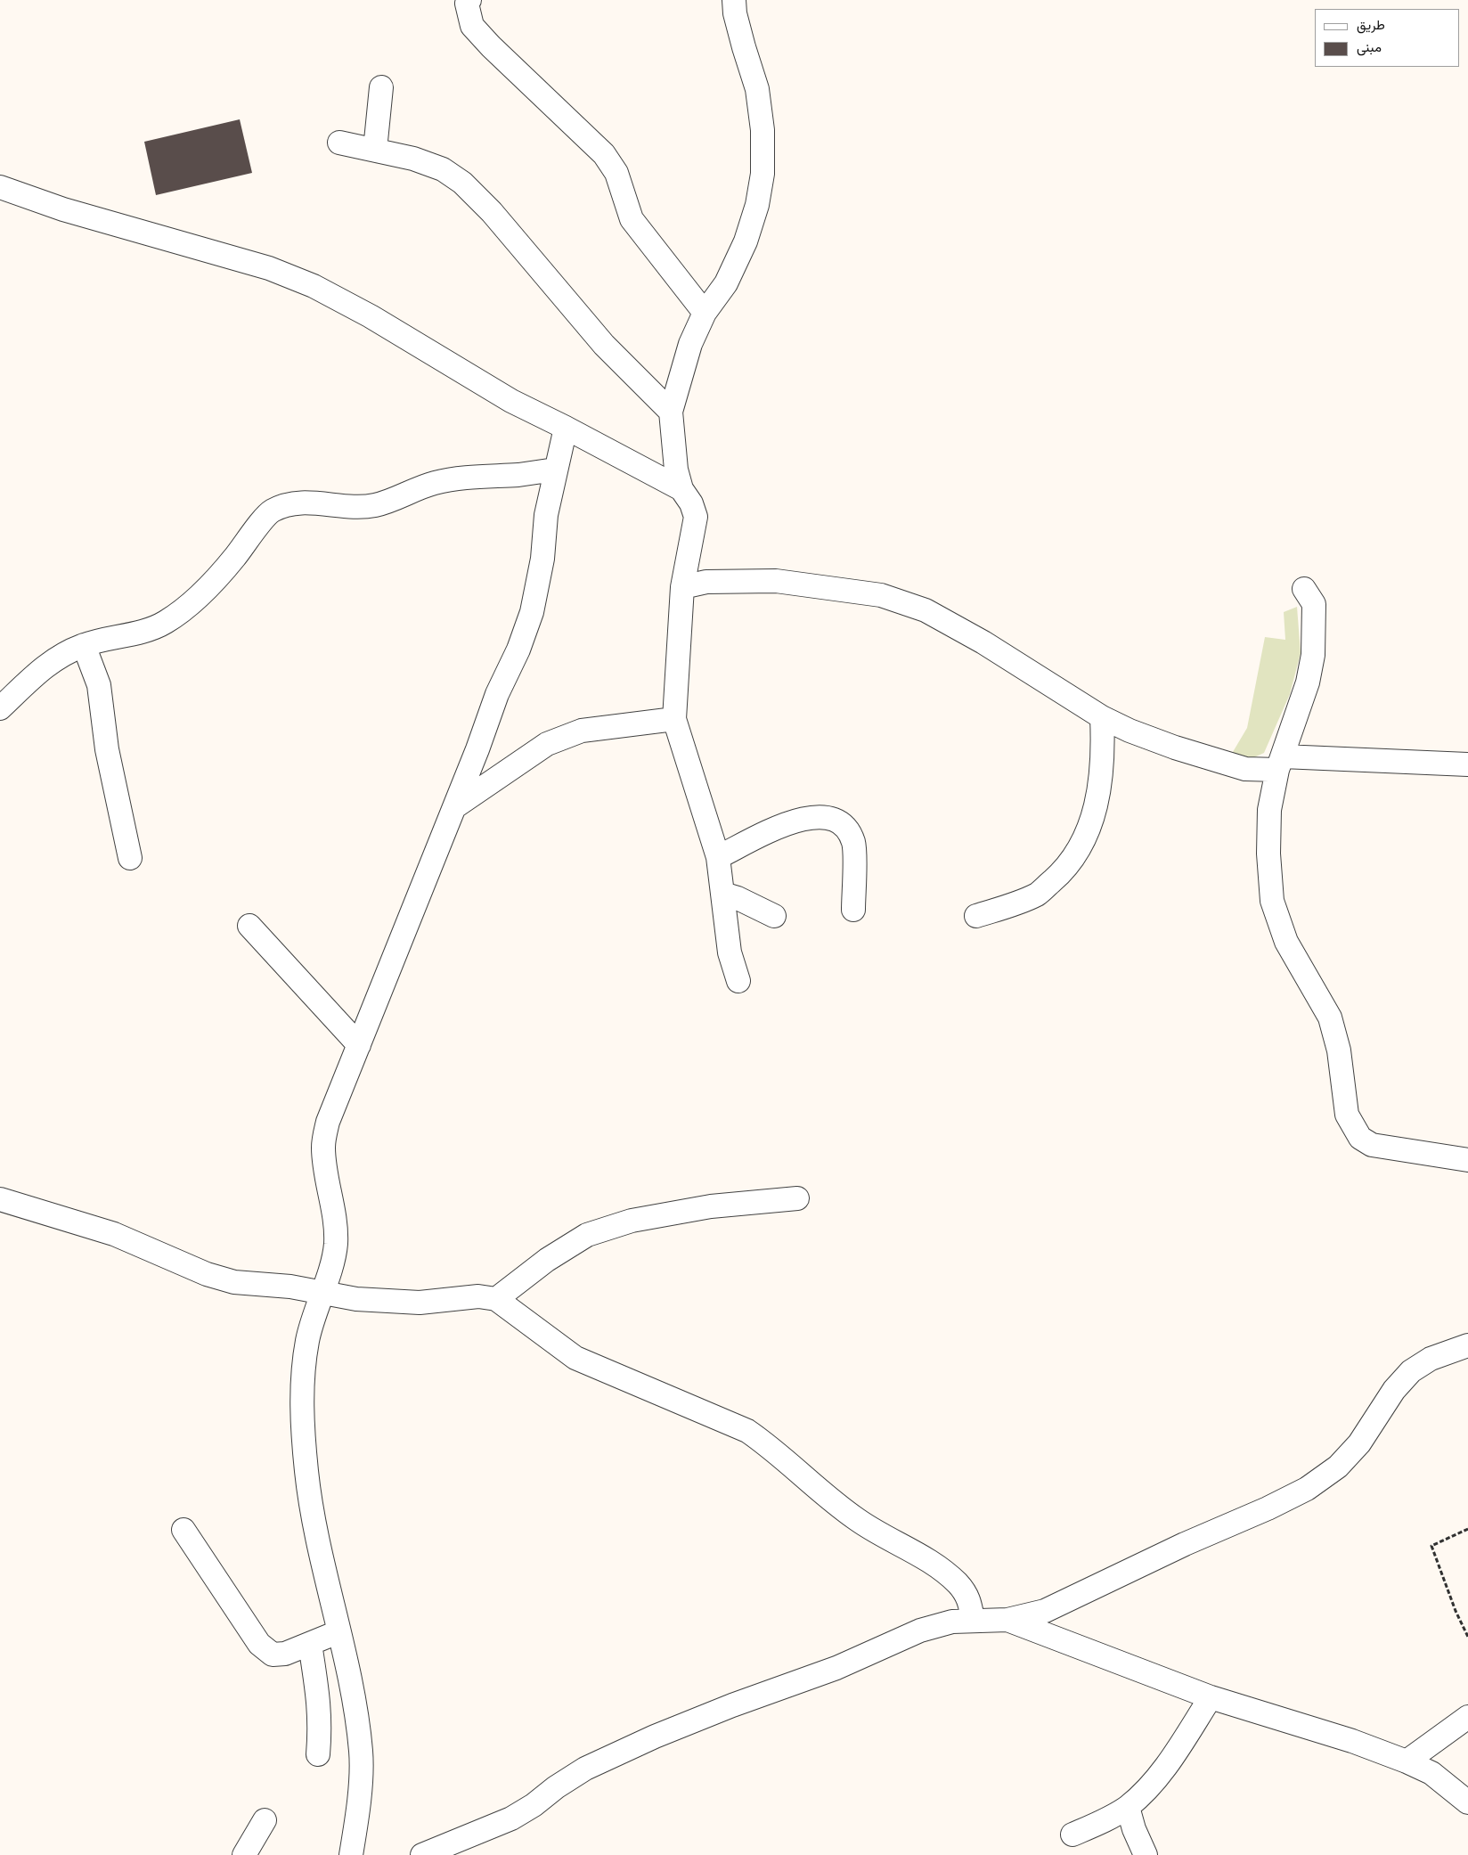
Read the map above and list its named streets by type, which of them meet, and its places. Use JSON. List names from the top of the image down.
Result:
{
  "legend": ["طريق", "مبنى"]
}
